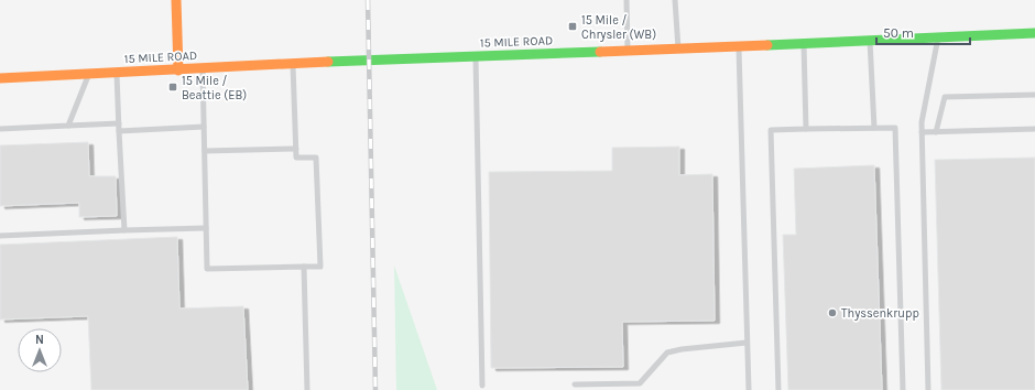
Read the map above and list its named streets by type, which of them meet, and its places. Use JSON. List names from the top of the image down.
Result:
{
  "streets": {
    "main road": ["15 MILE ROAD"]
  },
  "places": {
    "transit": ["15 Mile / Chrysler (WB)", "15 Mile / Beattie (EB)"],
    "other": ["Thyssenkrupp"]
  },
  "scale_bar": "50 m",
  "north": "top"
}
